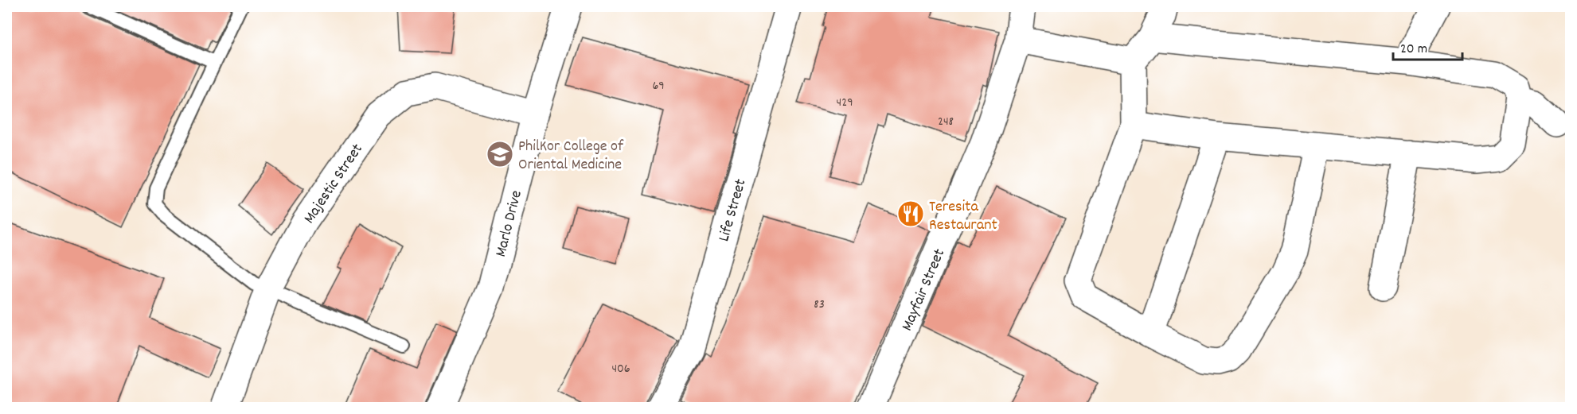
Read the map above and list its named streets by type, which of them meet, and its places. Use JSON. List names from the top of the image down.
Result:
{
  "streets": {
    "street": [
      "Majestic Street",
      "Life Street",
      "Marlo Drive",
      "Mayfair Street"
    ]
  },
  "crossings": [
    ["Majestic Street", "Marlo Drive"]
  ],
  "places": {
    "school or university": ["PhilKor College of Oriental Medicine"],
    "restaurant": ["Teresita Restaurant"]
  },
  "house_numbers": [
    "69",
    "429",
    "248",
    "83",
    "406"
  ],
  "scale_bar": "20 m"
}
